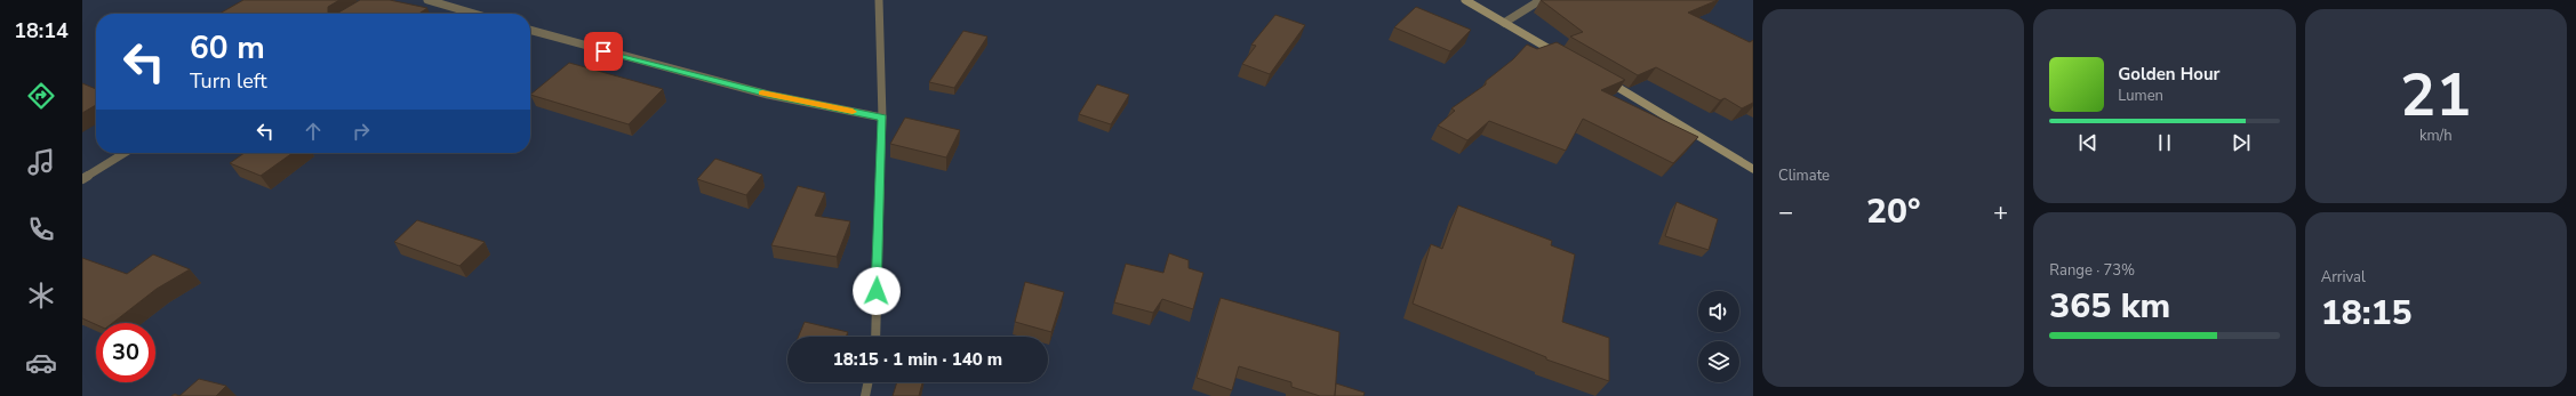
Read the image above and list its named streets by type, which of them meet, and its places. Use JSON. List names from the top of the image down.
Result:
{
  "page": {
    "tabs": "18:14",
    "tile": [
      "Climate",
      ["21", "km/h"],
      ["Range · 73%", "365 km"],
      ["Arrival", "18:15"]
    ],
    "turn": ["60 m", "Turn left"],
    "song": ["Golden Hour", "Lumen"],
    "heat": ["−", "20°", "+"],
    "limit": "30",
    "trip": "18:15 · 1 min · 140 m"
  }
}
